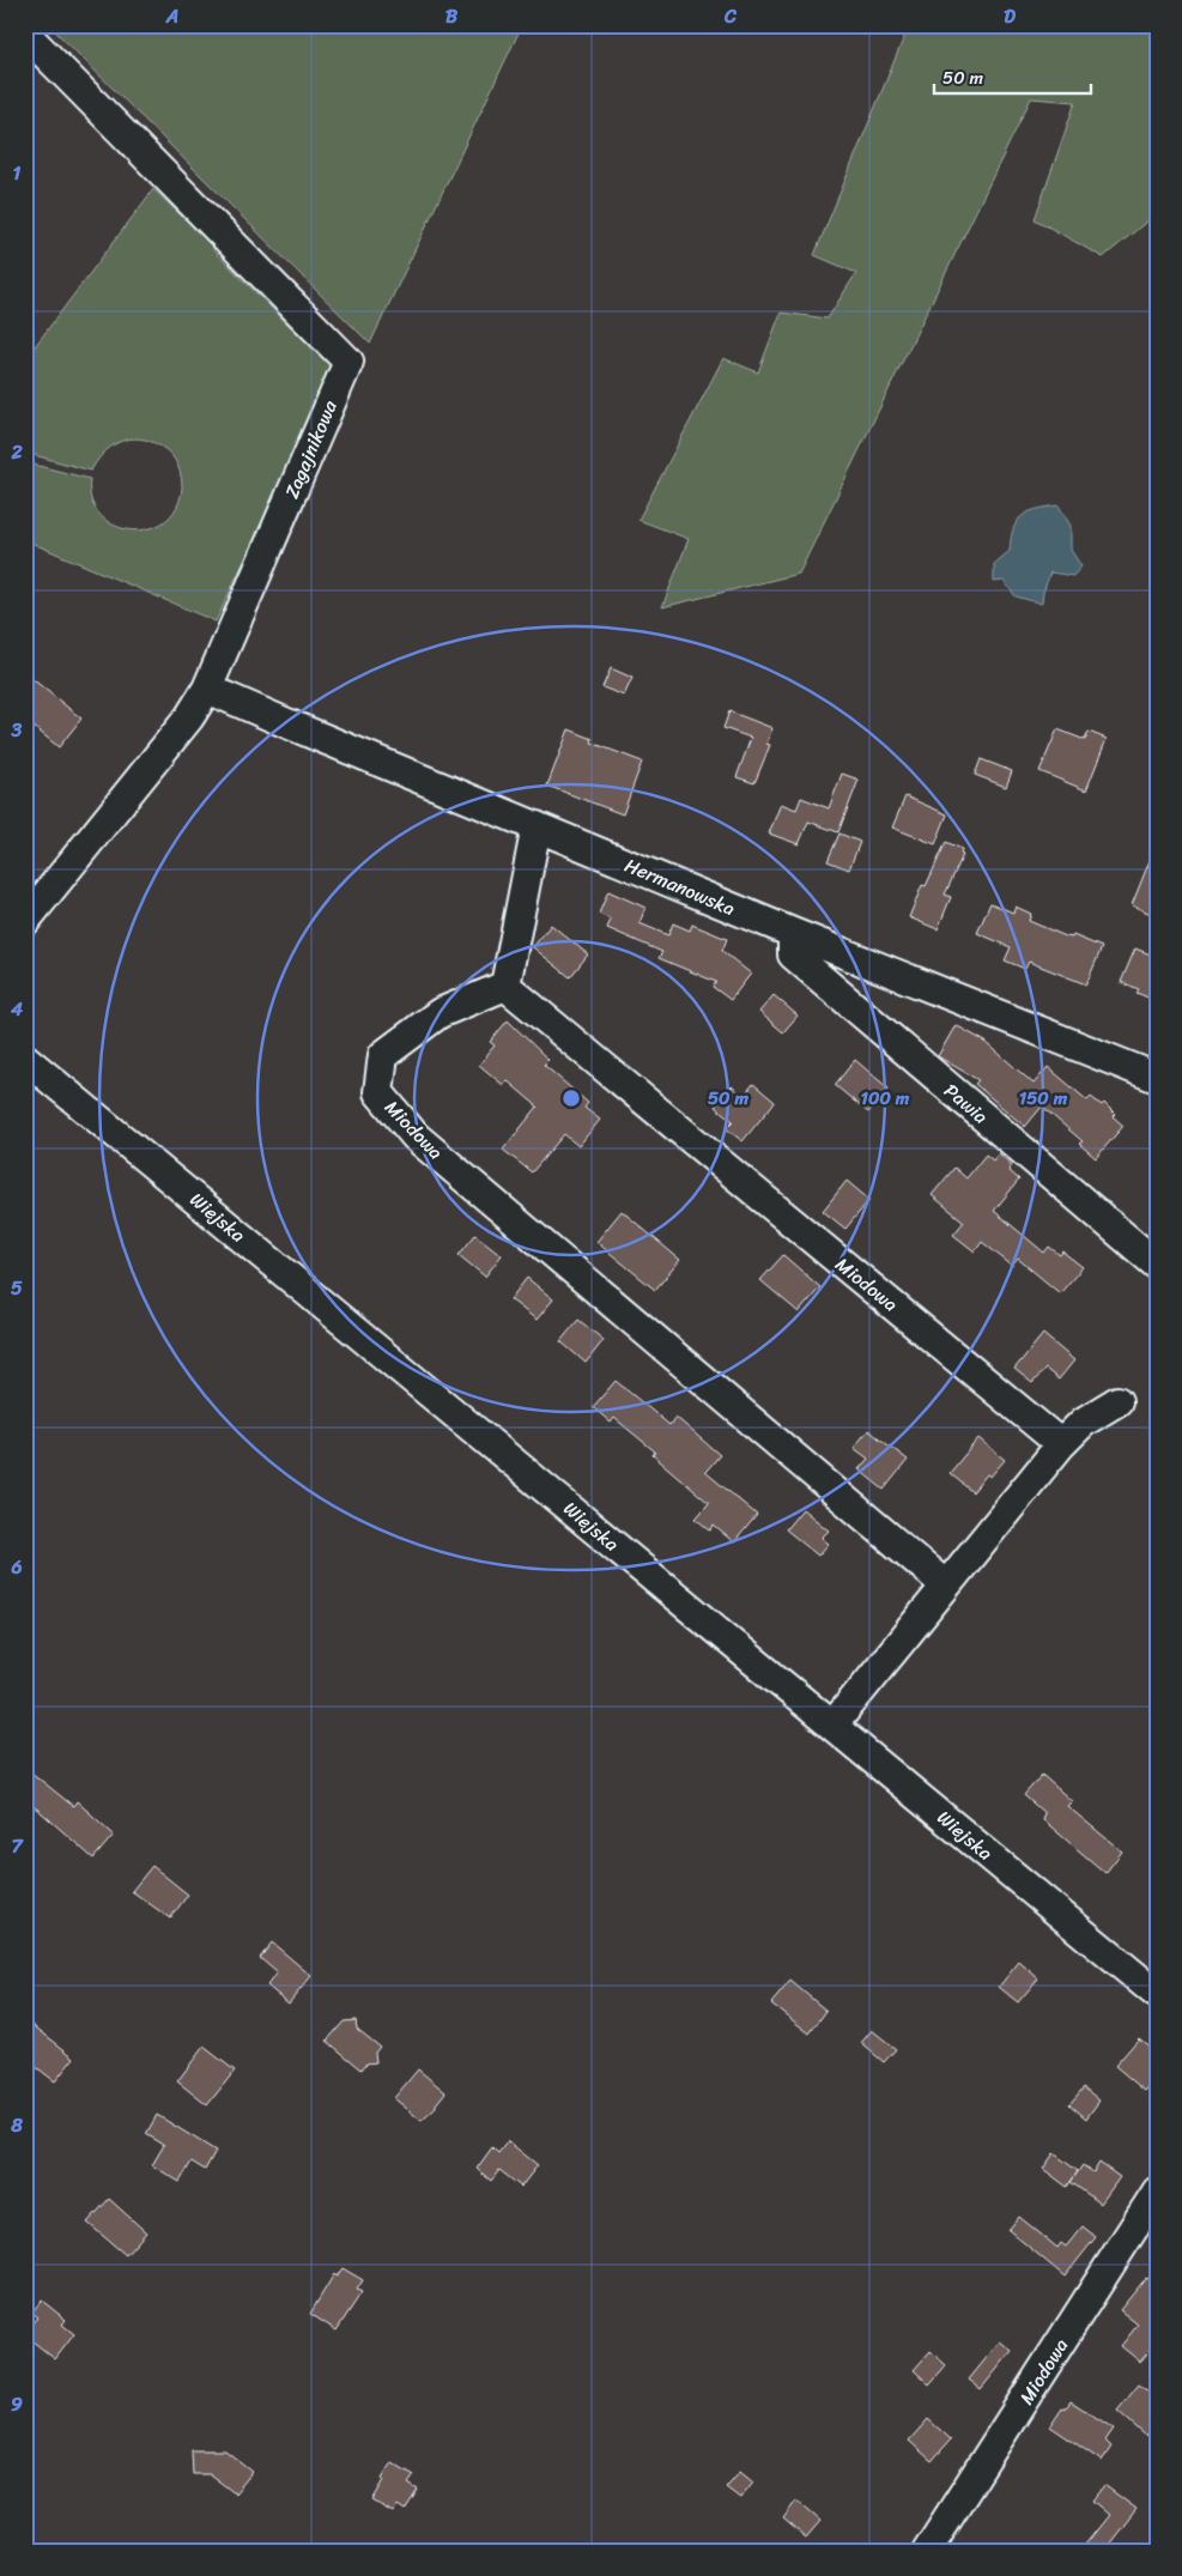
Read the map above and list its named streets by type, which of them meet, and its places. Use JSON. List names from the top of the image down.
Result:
{
  "streets": {
    "street": [
      "Zagajnikowa",
      "Hermanowska",
      "Pawia",
      "Miodowa",
      "Wiejska"
    ]
  },
  "crossings": [
    ["Zagajnikowa", "Hermanowska"],
    ["Hermanowska", "Pawia"]
  ],
  "scale_bar": "50 m",
  "grid": {
    "columns": [
      "A",
      "B",
      "C",
      "D"
    ],
    "rows": [
      "1",
      "2",
      "3",
      "4",
      "5",
      "6",
      "7",
      "8",
      "9"
    ]
  },
  "rings": ["50 m", "100 m", "150 m"]
}
